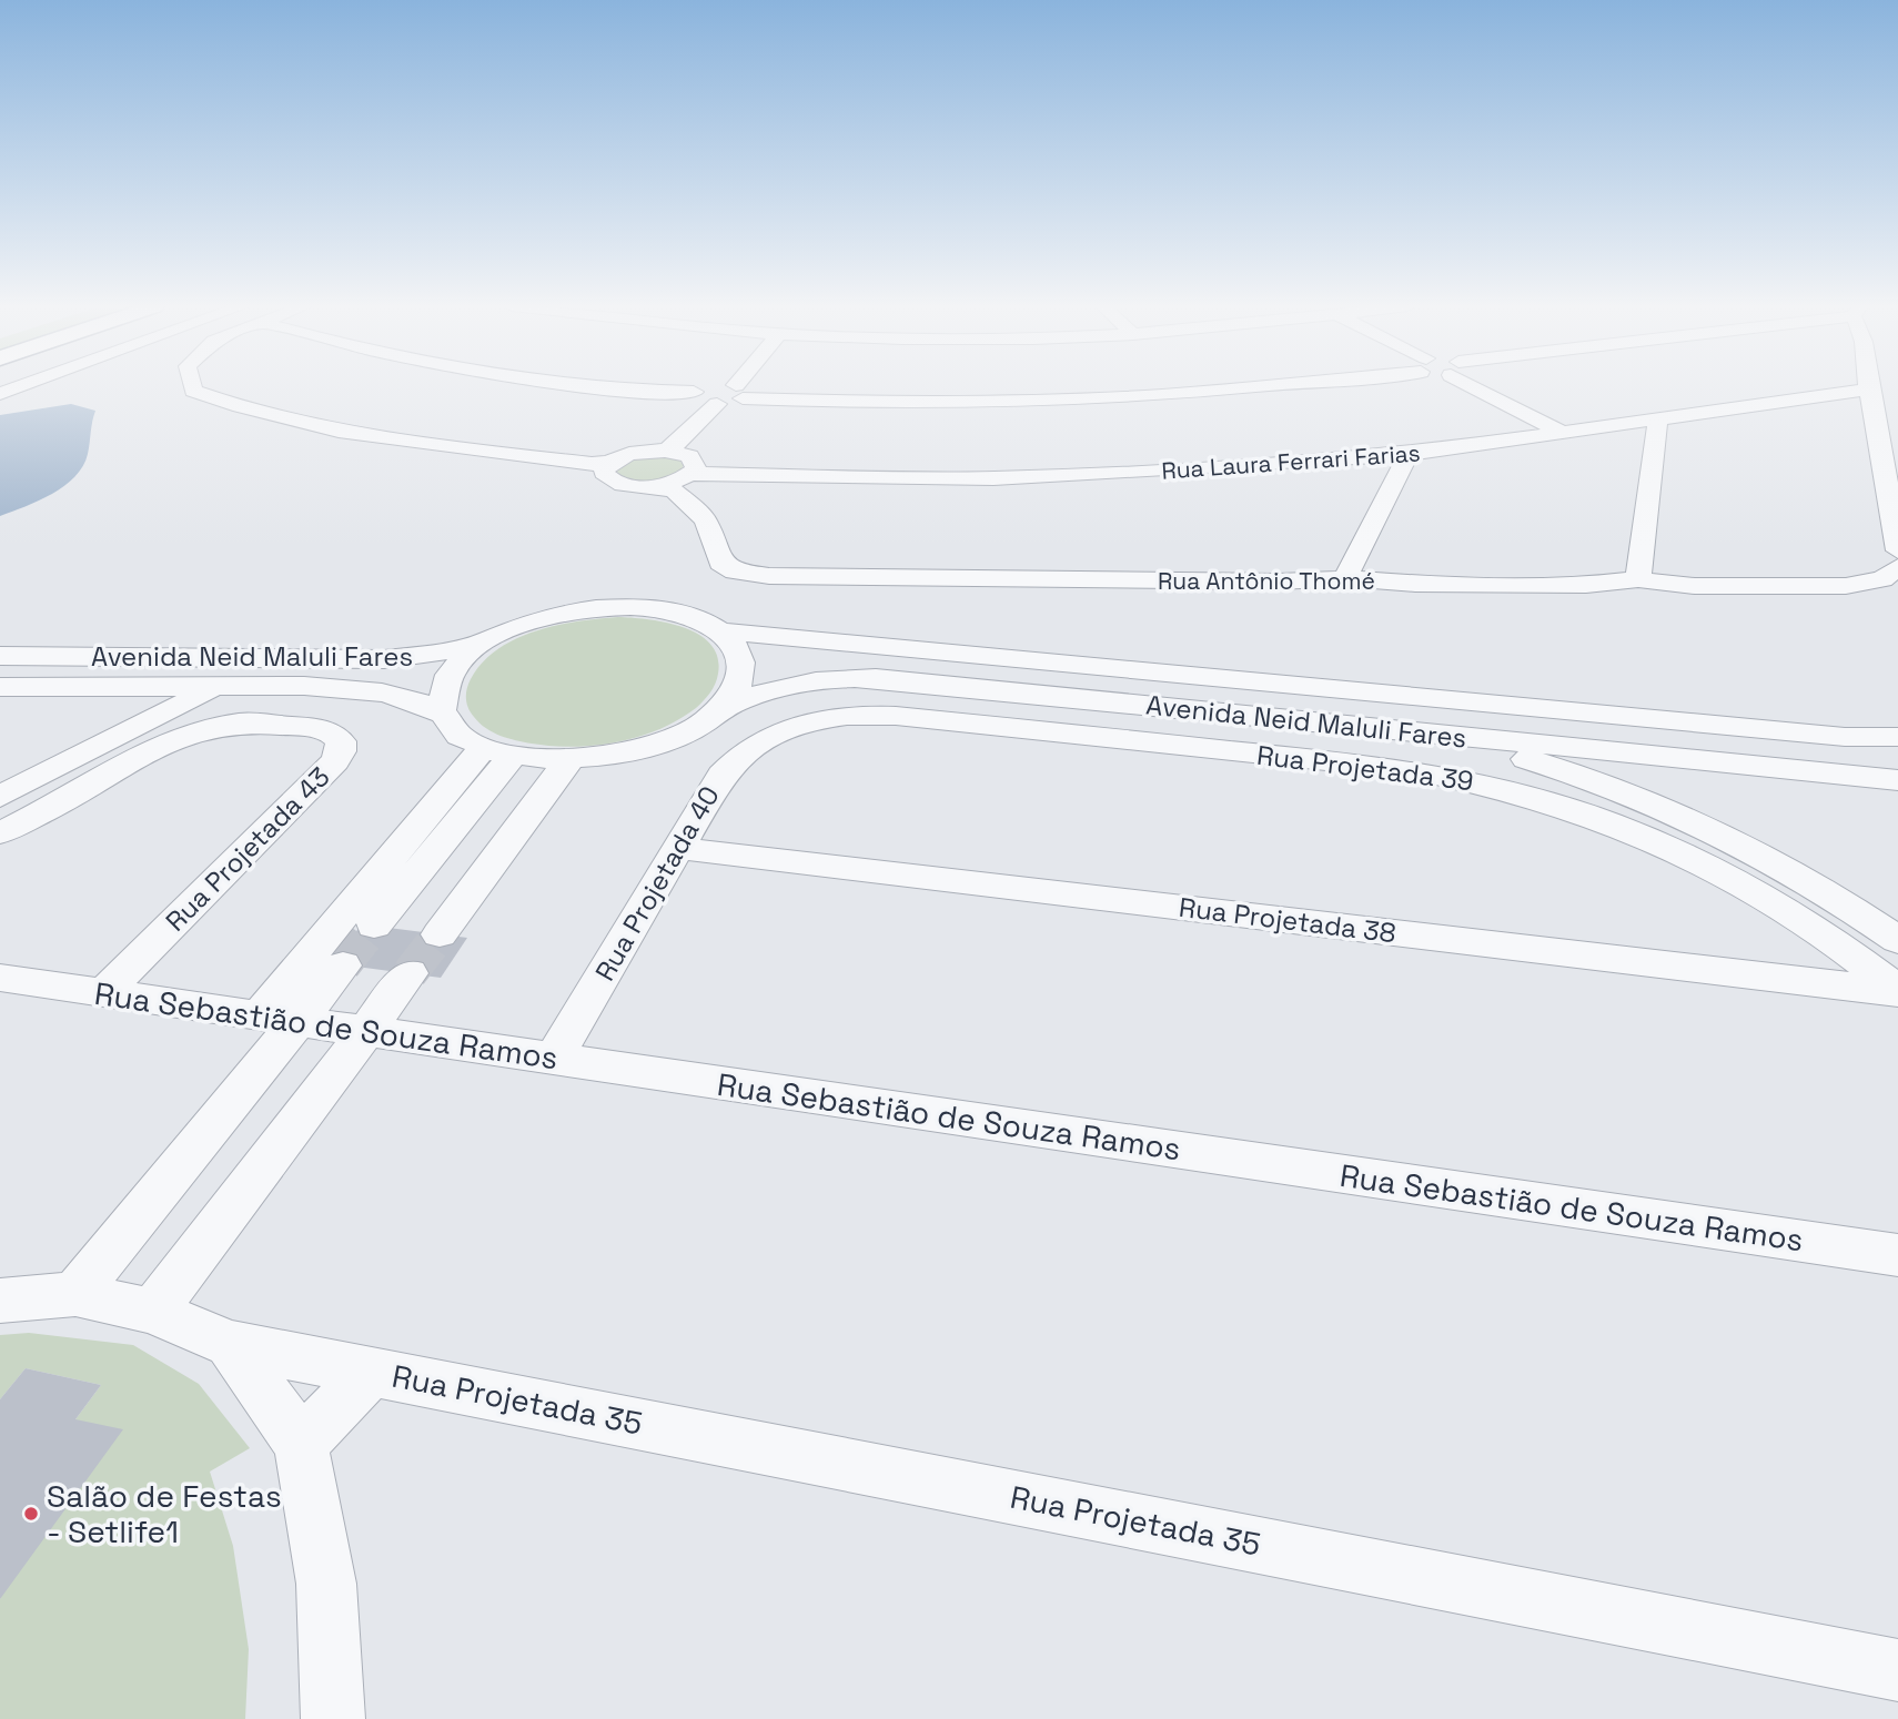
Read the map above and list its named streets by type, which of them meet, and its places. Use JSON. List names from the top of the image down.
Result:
{
  "streets": {
    "street": [
      "Rua Laura Ferrari Farias",
      "Rua Antônio Thomé",
      "Avenida Neid Maluli Fares",
      "Rua Projetada 39",
      "Rua Projetada 43",
      "Rua Projetada 40",
      "Rua Projetada 38",
      "Rua Sebastião de Souza Ramos",
      "Rua Projetada 35"
    ]
  },
  "crossings": [
    ["Rua Laura Ferrari Farias", "Rua Antônio Thomé"],
    ["Rua Projetada 39", "Rua Projetada 40"],
    ["Rua Projetada 39", "Rua Projetada 38"],
    ["Rua Projetada 43", "Rua Sebastião de Souza Ramos"],
    ["Rua Projetada 40", "Rua Projetada 38"],
    ["Rua Projetada 40", "Rua Sebastião de Souza Ramos"]
  ],
  "places": ["Salão de Festas - Setlife1"]
}
